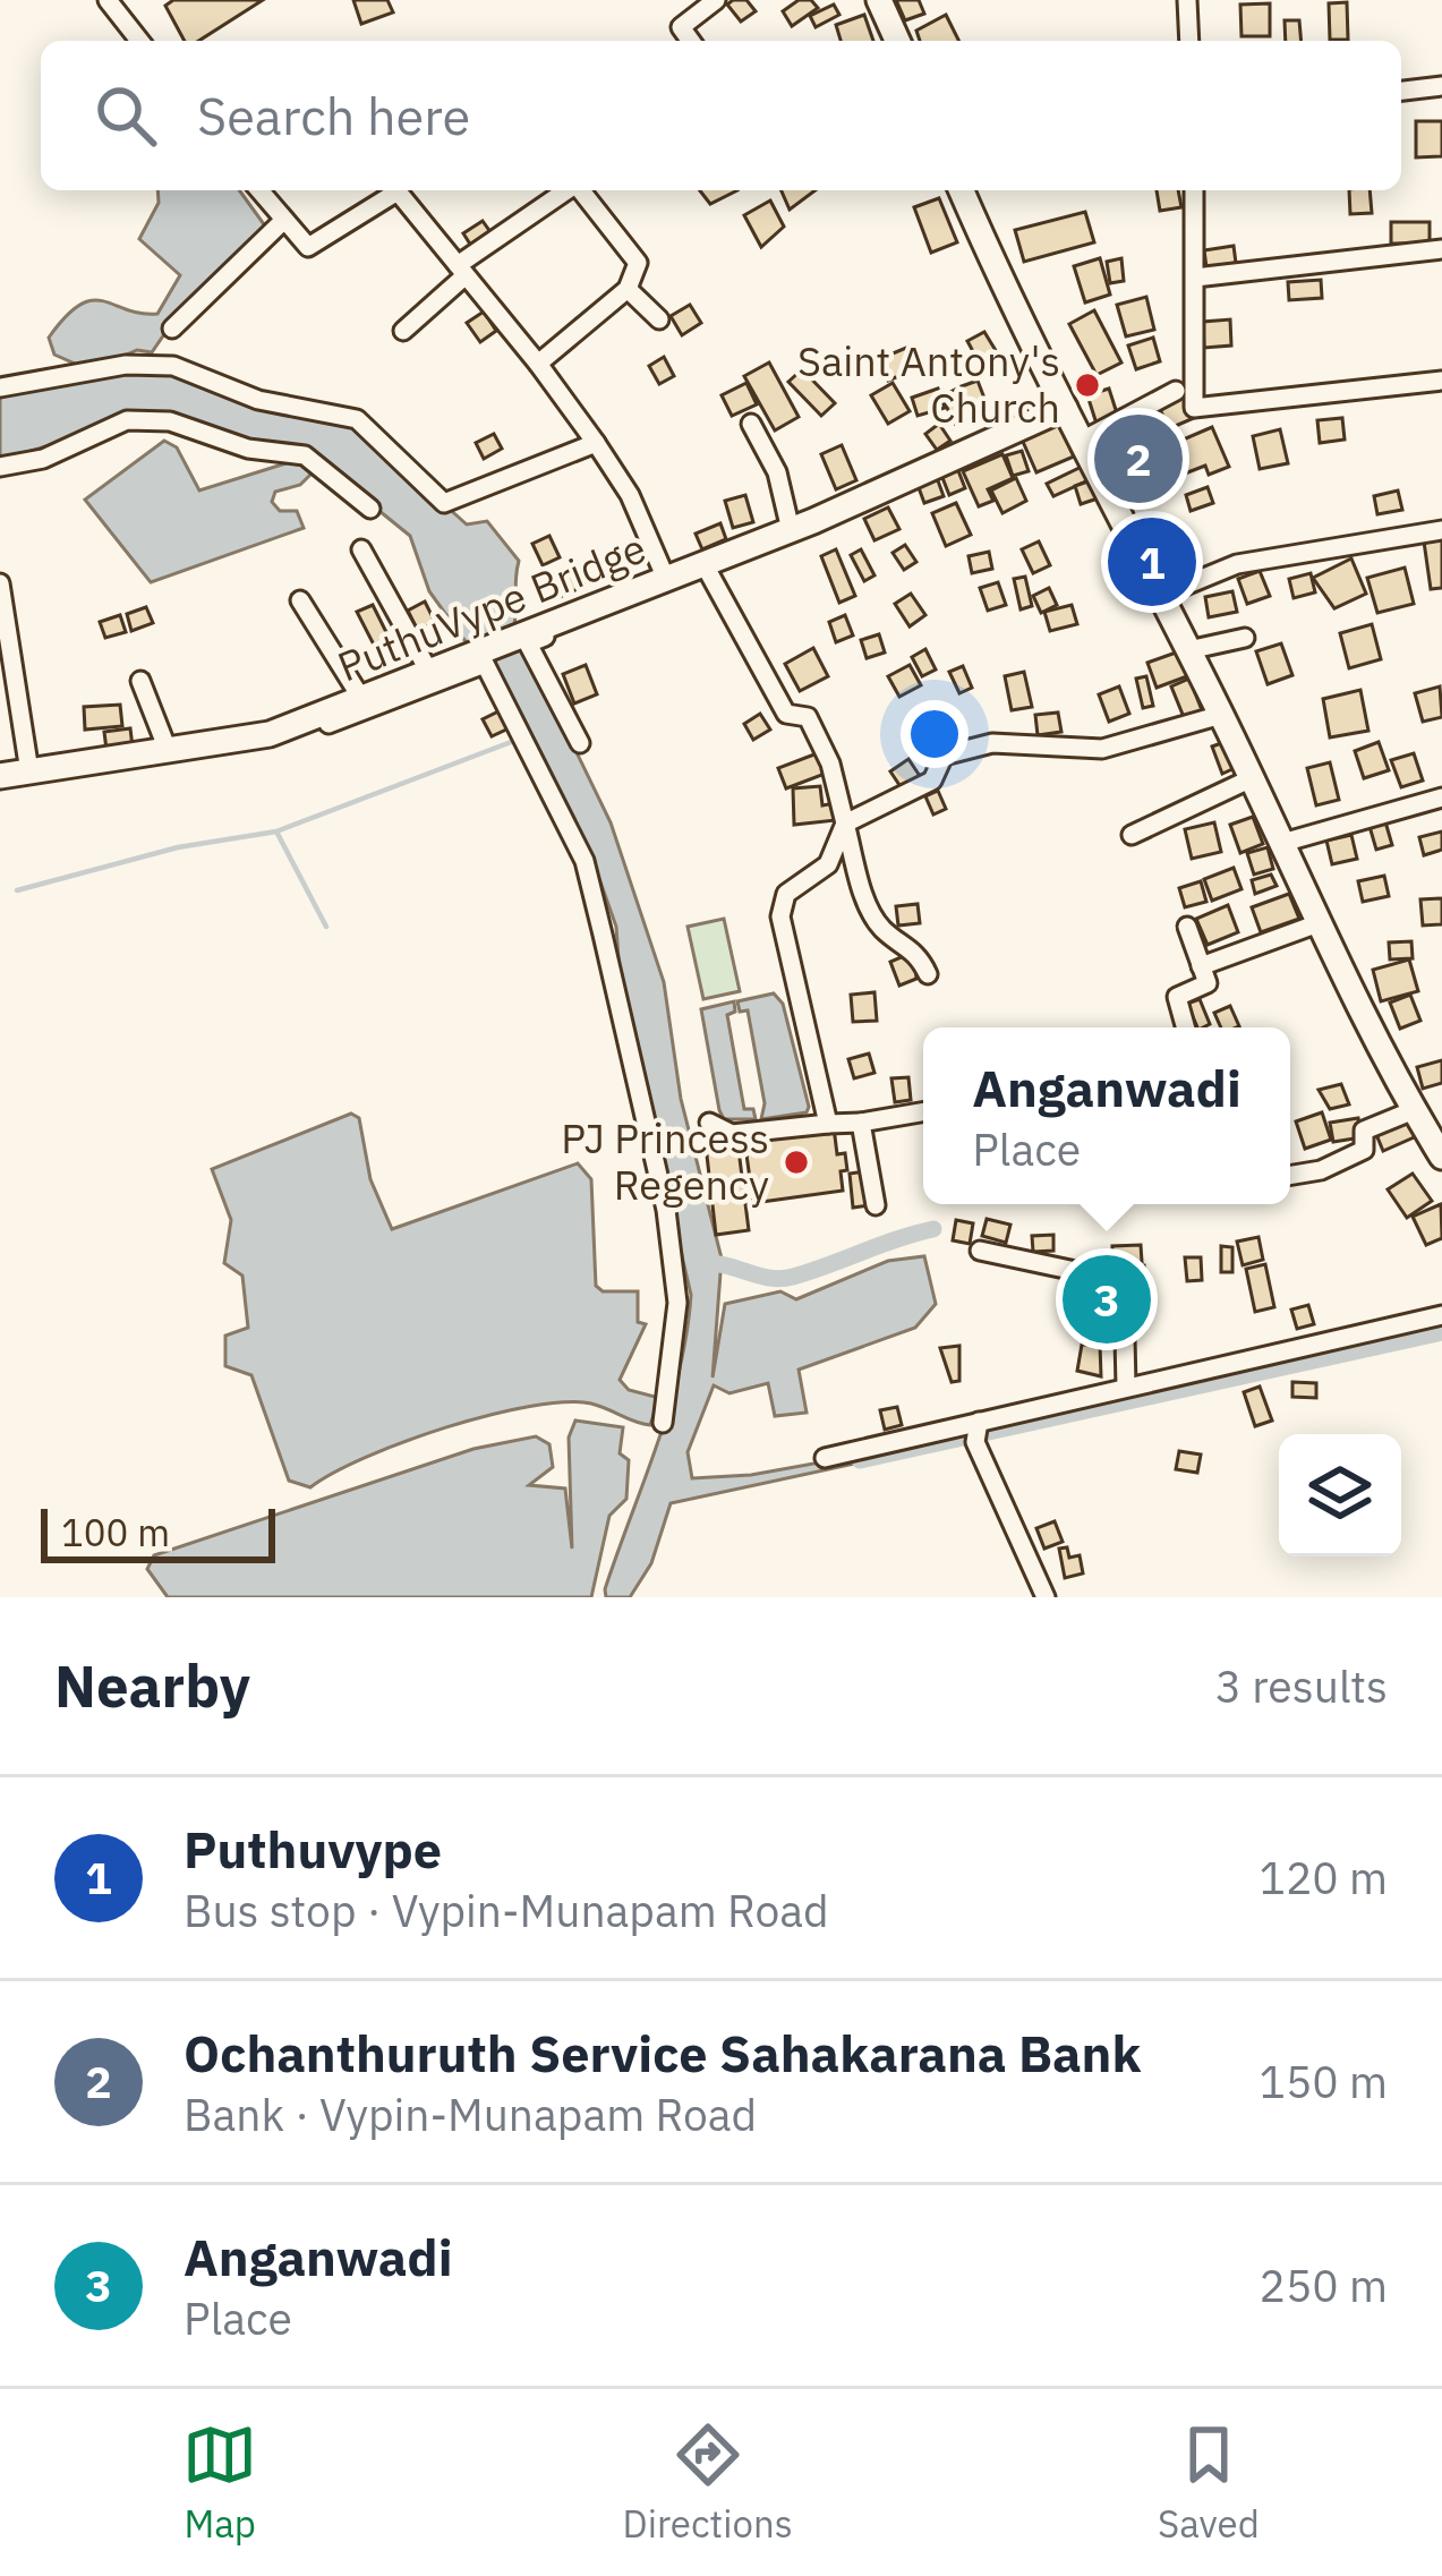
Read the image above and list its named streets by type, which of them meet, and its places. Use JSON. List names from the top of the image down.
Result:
{
  "streets": {
    "main road": ["PuthuVype Bridge"]
  },
  "places": ["Saint Antony's Church", "PJ Princess Regency"],
  "scale_bar": "100 m",
  "page": {
    "search": "Search here",
    "pins": ["2", "1", "3"],
    "popup": ["Anganwadi", "Place"],
    "scale": "100 m",
    "heading": ["Nearby", "3 results"],
    "list": [
      {
        "mark": "1",
        "name": "Puthuvype",
        "note": "Bus stop · Vypin-Munapam Road",
        "value": "120 m"
      },
      {
        "mark": "2",
        "name": "Ochanthuruth Service Sahakarana Bank",
        "note": "Bank · Vypin-Munapam Road",
        "value": "150 m"
      },
      {
        "mark": "3",
        "name": "Anganwadi",
        "note": "Place",
        "value": "250 m"
      }
    ],
    "nav": ["Map", "Directions", "Saved"]
  }
}
